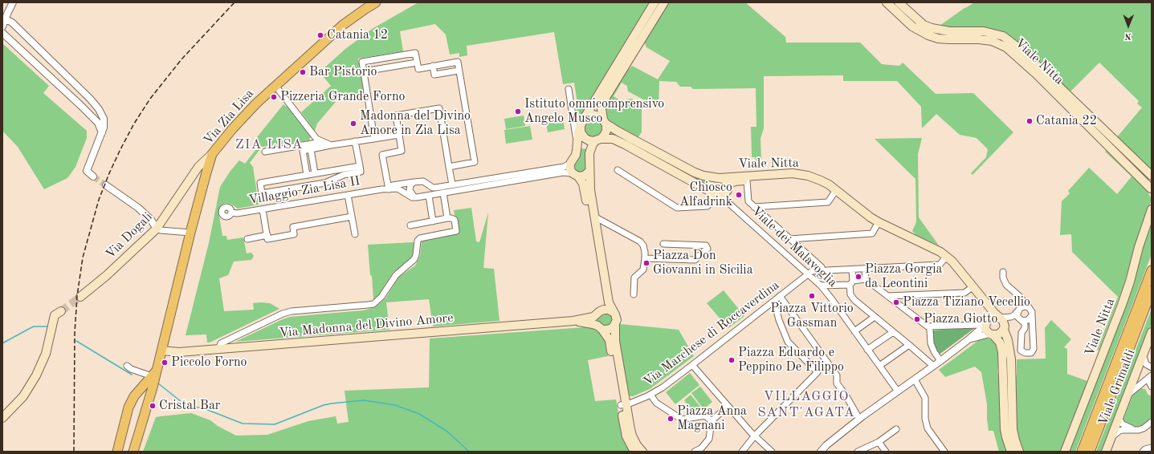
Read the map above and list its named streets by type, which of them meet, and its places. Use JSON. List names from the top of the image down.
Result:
{
  "streets": {
    "main road": [
      "Viale Nitta",
      "Via Zia Lisa",
      "Via Dogali",
      "Via Madonna del Divino Amore",
      "Viale Grimaldi"
    ],
    "street": ["Villaggio Zia Lisa II", "Viale dei Malavoglia", "Via Marchese di Roccaverdina"]
  },
  "crossings": [
    ["Viale Nitta", "Viale dei Malavoglia"],
    ["Via Zia Lisa", "Via Dogali"],
    ["Via Zia Lisa", "Via Madonna del Divino Amore"],
    ["Viale dei Malavoglia", "Via Marchese di Roccaverdina"]
  ],
  "districts": ["ZIA LISA", "VILLAGGIO SANT'AGATA"],
  "places": [
    "Catania 12",
    "Bar Pistorio",
    "Pizzeria Grande Forno",
    "Istituto omnicomprensivo Angelo Musco",
    "Catania 22",
    "Madonna del Divino Amore in Zia Lisa",
    "Chiosco Alfadrink",
    "Piazza Don Giovanni in Sicilia",
    "Piazza Gorgia da Leontini",
    "Piazza Vittorio Gassman",
    "Piazza Tiziano Vecellio",
    "Piazza Giotto",
    "Piazza Eduardo e Peppino De Filippo",
    "Piccolo Forno",
    "Cristal Bar",
    "Piazza Anna Magnani"
  ],
  "north": "bottom"
}
